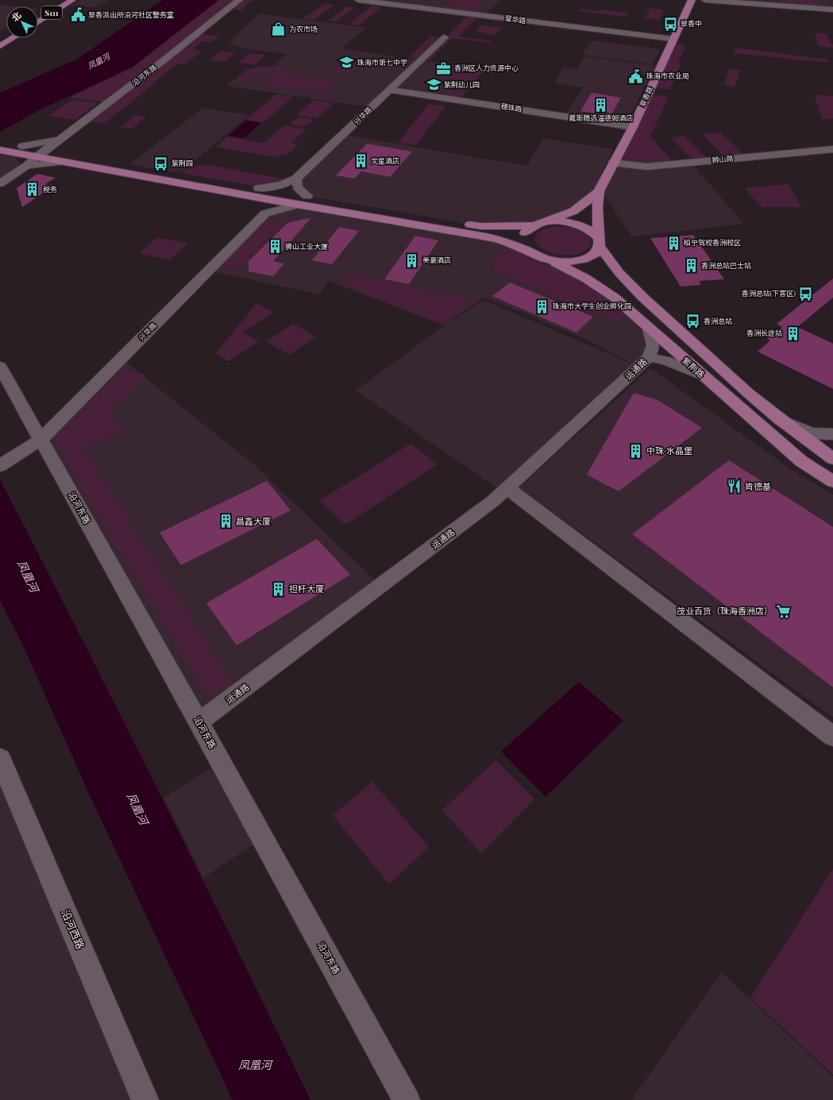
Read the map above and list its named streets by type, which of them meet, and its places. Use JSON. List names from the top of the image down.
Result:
{
  "streets": {
    "main road": ["S111", "翠香路", "紫荆路"],
    "street": [
      "翠华路",
      "沿河东路",
      "穗珠路",
      "兴华路",
      "狮山路",
      "运通路",
      "沿河西路"
    ]
  },
  "crossings": [
    ["翠华路", "翠香路"],
    ["沿河东路", "兴华路"],
    ["沿河东路", "运通路"],
    ["翠香路", "穗珠路"],
    ["翠香路", "狮山路"],
    ["穗珠路", "兴华路"],
    ["紫荆路", "运通路"]
  ],
  "water": ["凤凰河"],
  "places": {
    "public building": ["翠香派出所沿河社区警务室", "珠海市农业局"],
    "bus stop": [
      "翠香中",
      "紫荆园",
      "香洲总站(下客区)",
      "香洲总站"
    ],
    "shop": ["为农市场"],
    "school or university": ["珠海市第七中学", "紫荆幼儿园"],
    "office": ["香洲区人力资源中心"],
    "building": [
      "戴斯精选温德姆酒店",
      "文星酒店",
      "税务",
      "柏宁驾校香洲校区",
      "狮山工业大厦",
      "美豪酒店",
      "香洲总站巴士站",
      "珠海市大学生创业孵化园",
      "香洲长途站",
      "中珠·水晶堡",
      "昌鑫大厦",
      "担杆大厦"
    ],
    "restaurant": ["肯德基"],
    "supermarket": ["茂业百货（珠海香洲店）"]
  },
  "north": "top left"
}
